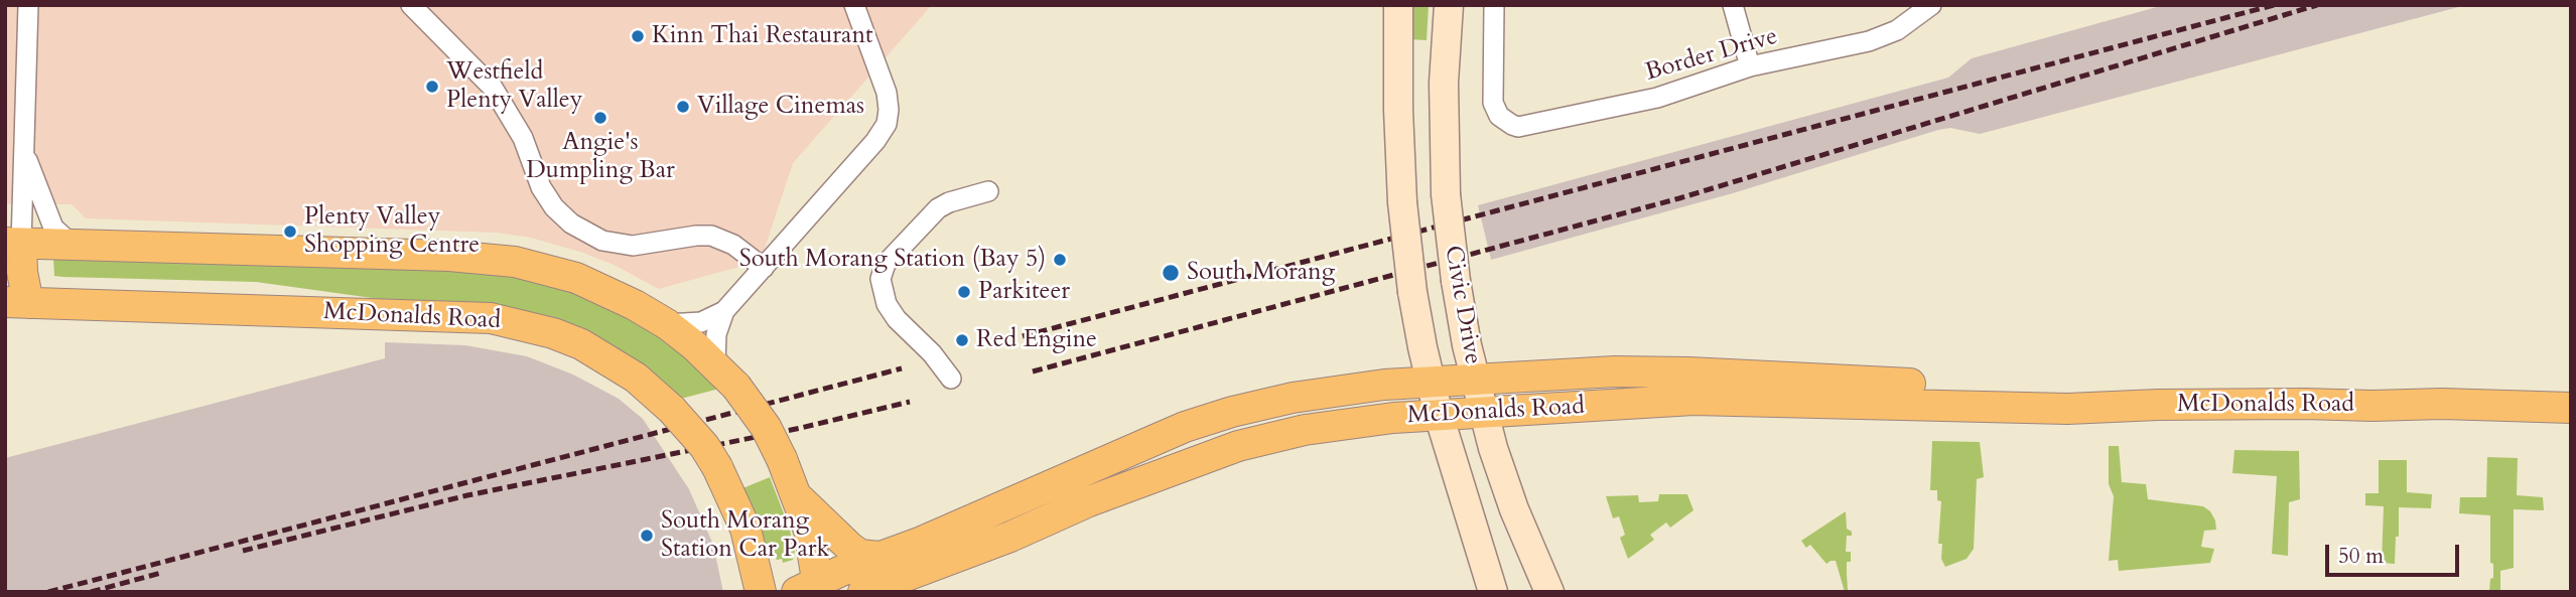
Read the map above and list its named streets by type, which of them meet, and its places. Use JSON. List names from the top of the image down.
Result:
{
  "streets": {
    "main road": ["Civic Drive", "McDonalds Road"],
    "street": ["Border Drive"]
  },
  "crossings": [
    ["Civic Drive", "McDonalds Road"]
  ],
  "places": [
    "Kinn Thai Restaurant",
    "Westfield Plenty Valley",
    "Village Cinemas",
    "Angie's Dumpling Bar",
    "Plenty Valley Shopping Centre",
    "South Morang Station (Bay 5)",
    "South Morang",
    "Parkiteer",
    "Red Engine",
    "South Morang Station Car Park"
  ],
  "scale_bar": "50 m"
}
